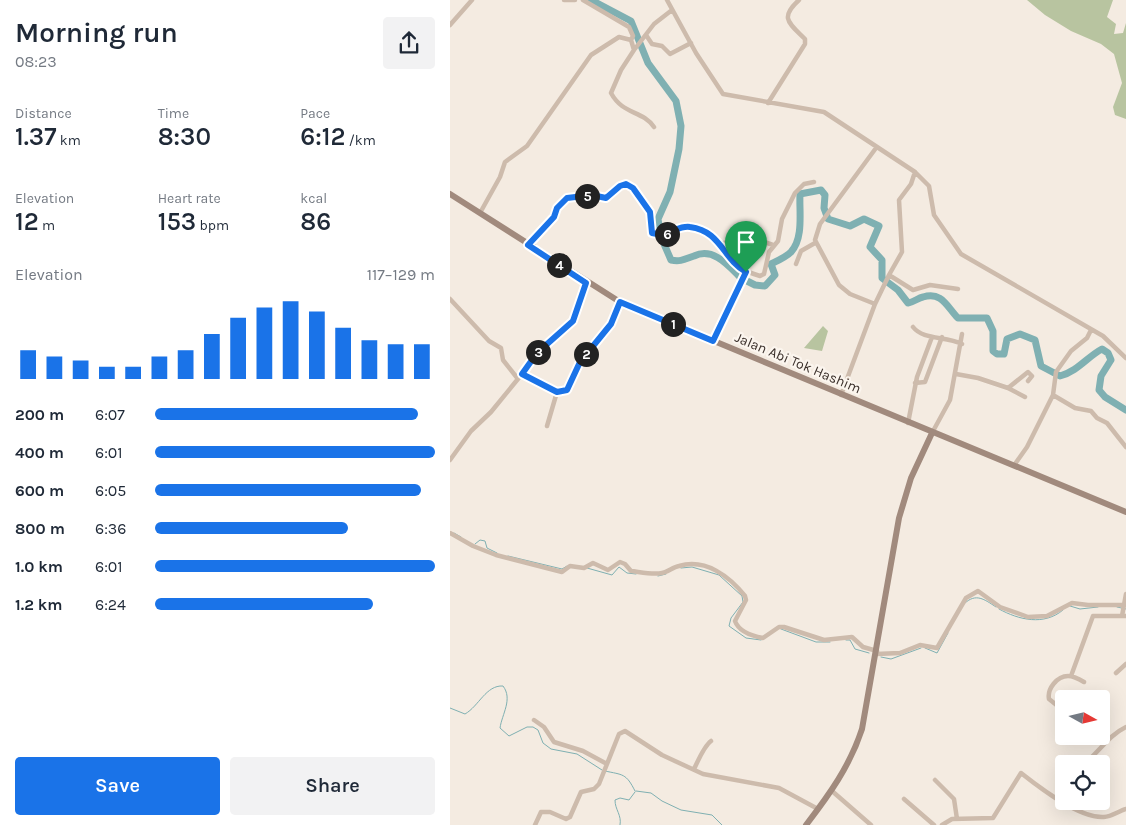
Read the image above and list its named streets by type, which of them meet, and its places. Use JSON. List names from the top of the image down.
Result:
{
  "streets": {
    "main road": ["Jalan Abi Tok Hashim"]
  },
  "north": "right",
  "page": {
    "heading": ["Morning run", "08:23"],
    "stats": [
      ["Distance", "1.37 km"],
      ["Time", "8:30"],
      ["Pace", "6:12 /km"],
      ["Elevation", "12 m"],
      ["Heart rate", "153 bpm"],
      ["kcal", "86"]
    ],
    "pins": [
      "5",
      "6",
      "4",
      "1",
      "3",
      "2"
    ],
    "chart": ["Elevation", "117–129 m"],
    "list": [
      {
        "name": "200 m",
        "note": "6:07"
      },
      {
        "name": "400 m",
        "note": "6:01"
      },
      {
        "name": "600 m",
        "note": "6:05"
      },
      {
        "name": "800 m",
        "note": "6:36"
      },
      {
        "name": "1.0 km",
        "note": "6:01"
      },
      {
        "name": "1.2 km",
        "note": "6:24"
      }
    ],
    "buttons": ["Save", "Share"]
  }
}
